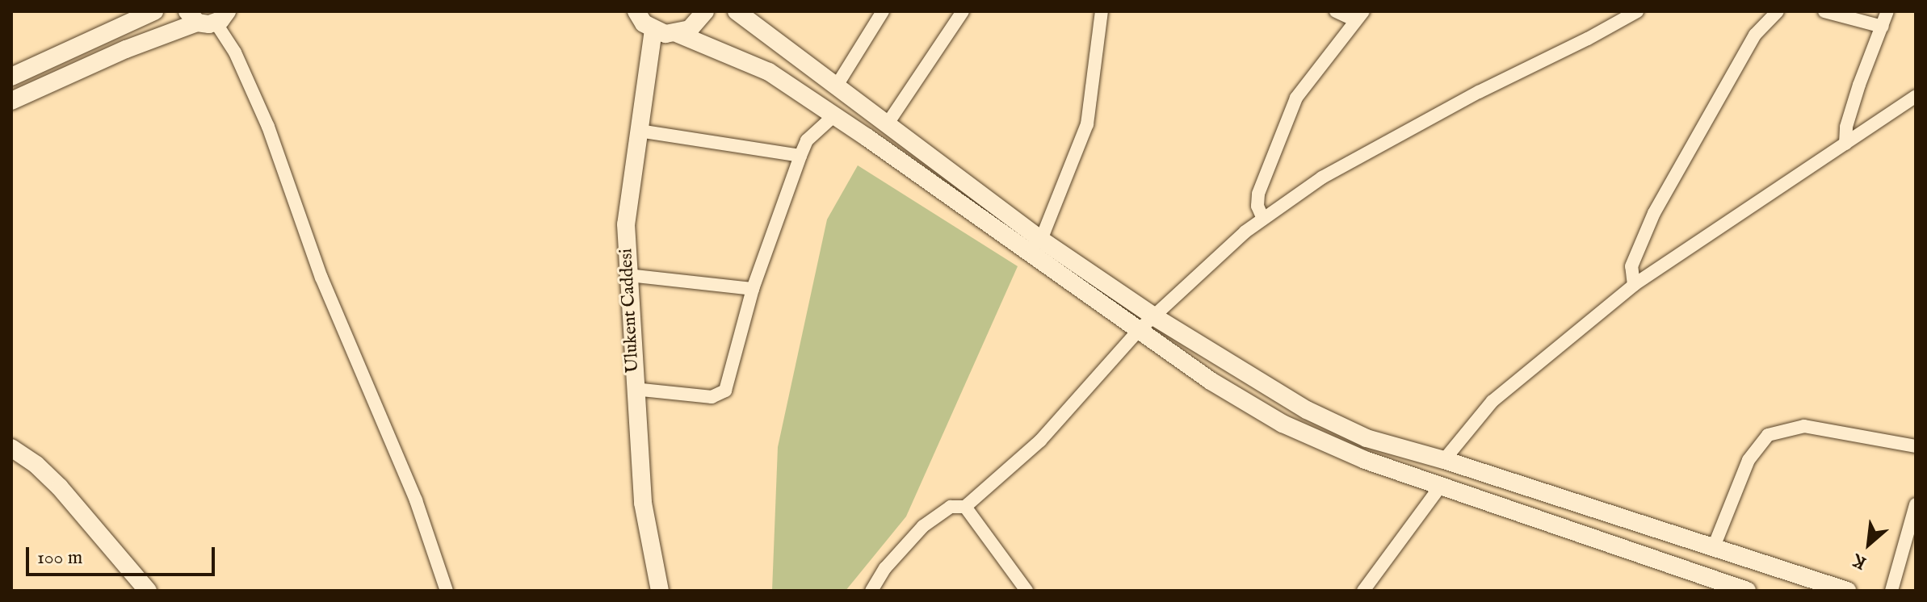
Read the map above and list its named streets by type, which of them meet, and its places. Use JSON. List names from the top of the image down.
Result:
{
  "streets": {
    "street": ["Ulukent Caddesi"]
  },
  "scale_bar": "100 m",
  "north": "bottom left"
}
